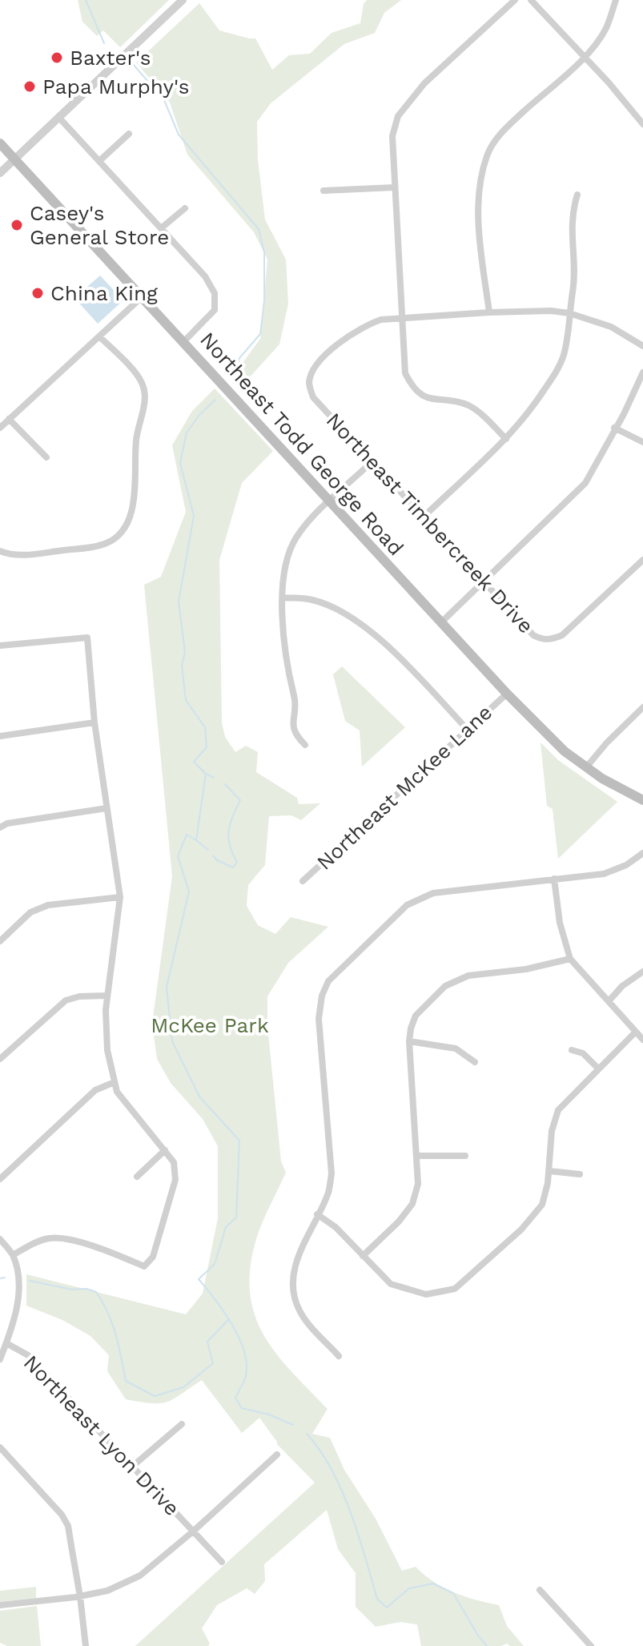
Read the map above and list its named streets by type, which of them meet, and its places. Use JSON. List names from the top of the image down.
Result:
{
  "streets": {
    "main road": ["Northeast Todd George Road"],
    "street": ["Northeast Timbercreek Drive", "Northeast McKee Lane", "Northeast Lyon Drive"]
  },
  "crossings": [
    ["Northeast Todd George Road", "Northeast McKee Lane"]
  ],
  "parks": ["McKee Park"],
  "places": [
    "Baxter's",
    "Papa Murphy's",
    "Casey's General Store",
    "China King"
  ]
}
